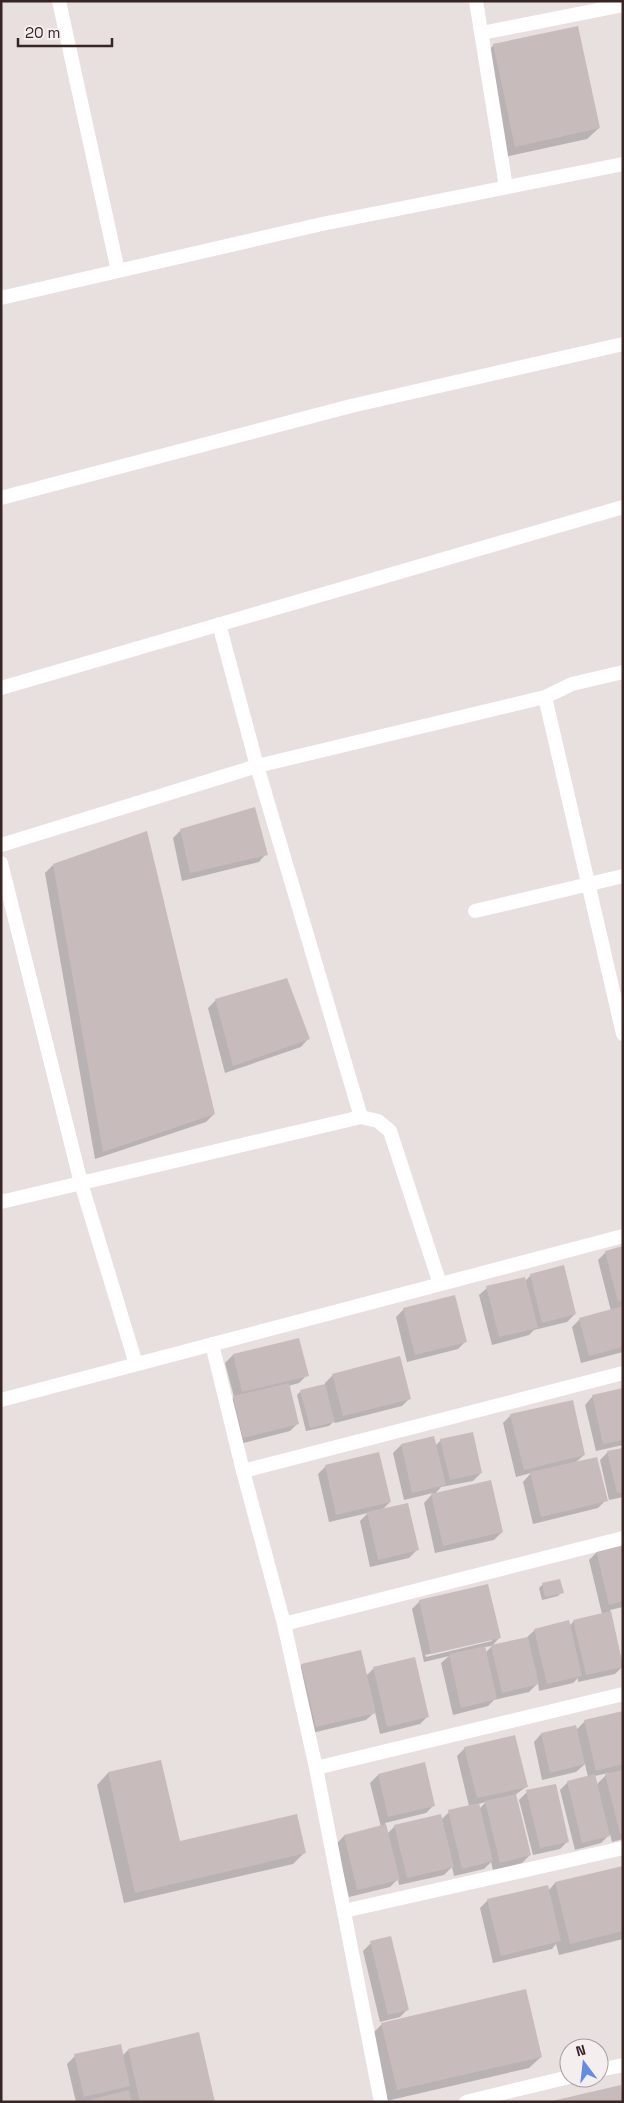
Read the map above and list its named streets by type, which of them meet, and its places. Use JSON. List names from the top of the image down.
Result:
{
  "scale_bar": "20 m",
  "north": "top"
}
